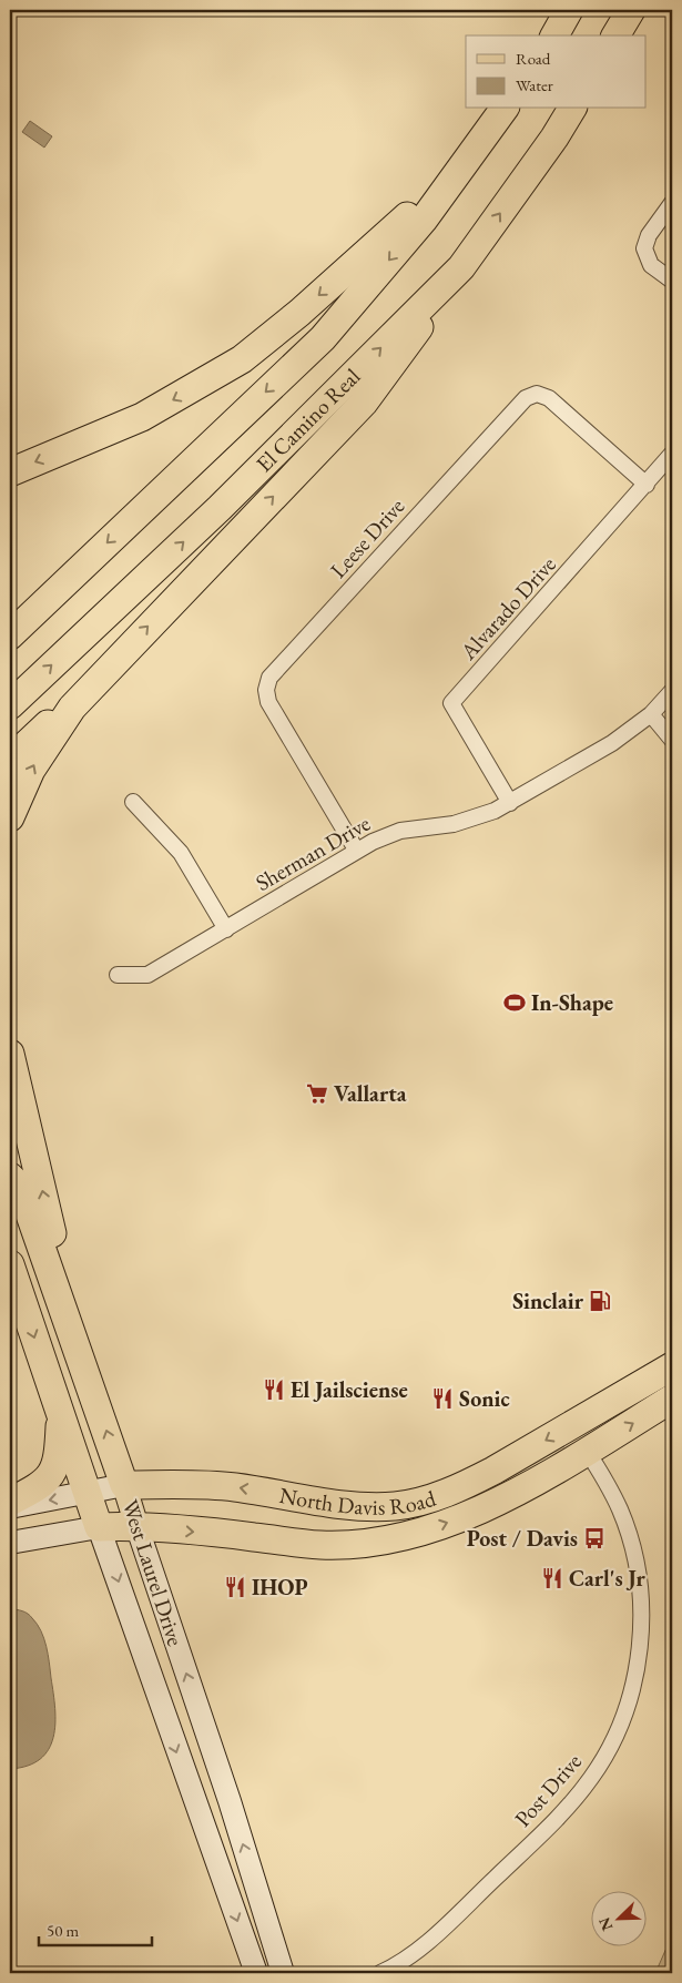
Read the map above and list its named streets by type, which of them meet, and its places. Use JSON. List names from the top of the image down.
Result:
{
  "streets": {
    "highway": ["El Camino Real", "North Davis Road", "West Laurel Drive"],
    "street": [
      "Leese Drive",
      "Alvarado Drive",
      "Sherman Drive",
      "Post Drive"
    ]
  },
  "crossings": [
    ["Leese Drive", "Alvarado Drive"],
    ["Leese Drive", "Sherman Drive"],
    ["Alvarado Drive", "Sherman Drive"],
    ["North Davis Road", "West Laurel Drive"],
    ["North Davis Road", "Post Drive"]
  ],
  "places": {
    "sports": ["In-Shape"],
    "supermarket": ["Vallarta"],
    "fuel station": ["Sinclair"],
    "restaurant": [
      "El Jailsciense",
      "Sonic",
      "Carl's Jr",
      "IHOP"
    ],
    "bus stop": ["Post / Davis"]
  },
  "legend": ["Road", "Water"],
  "scale_bar": "50 m",
  "north": "bottom left"
}
